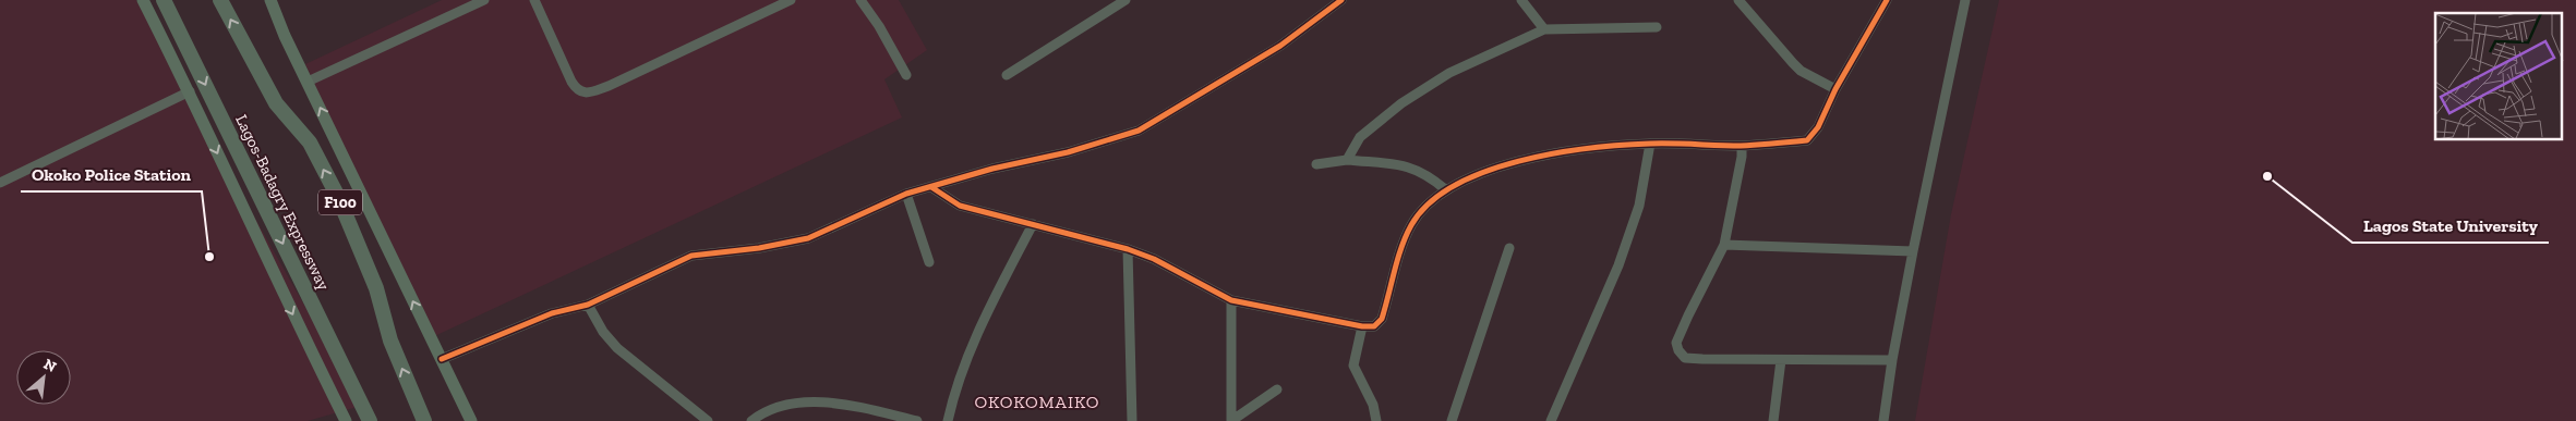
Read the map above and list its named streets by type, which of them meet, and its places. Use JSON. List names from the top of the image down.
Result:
{
  "streets": {
    "highway": ["Lagos-Badagry Expressway", "F100"]
  },
  "districts": ["OKOKOMAIKO"],
  "places": ["Lagos State University", "Okoko Police Station"],
  "north": "top right"
}
